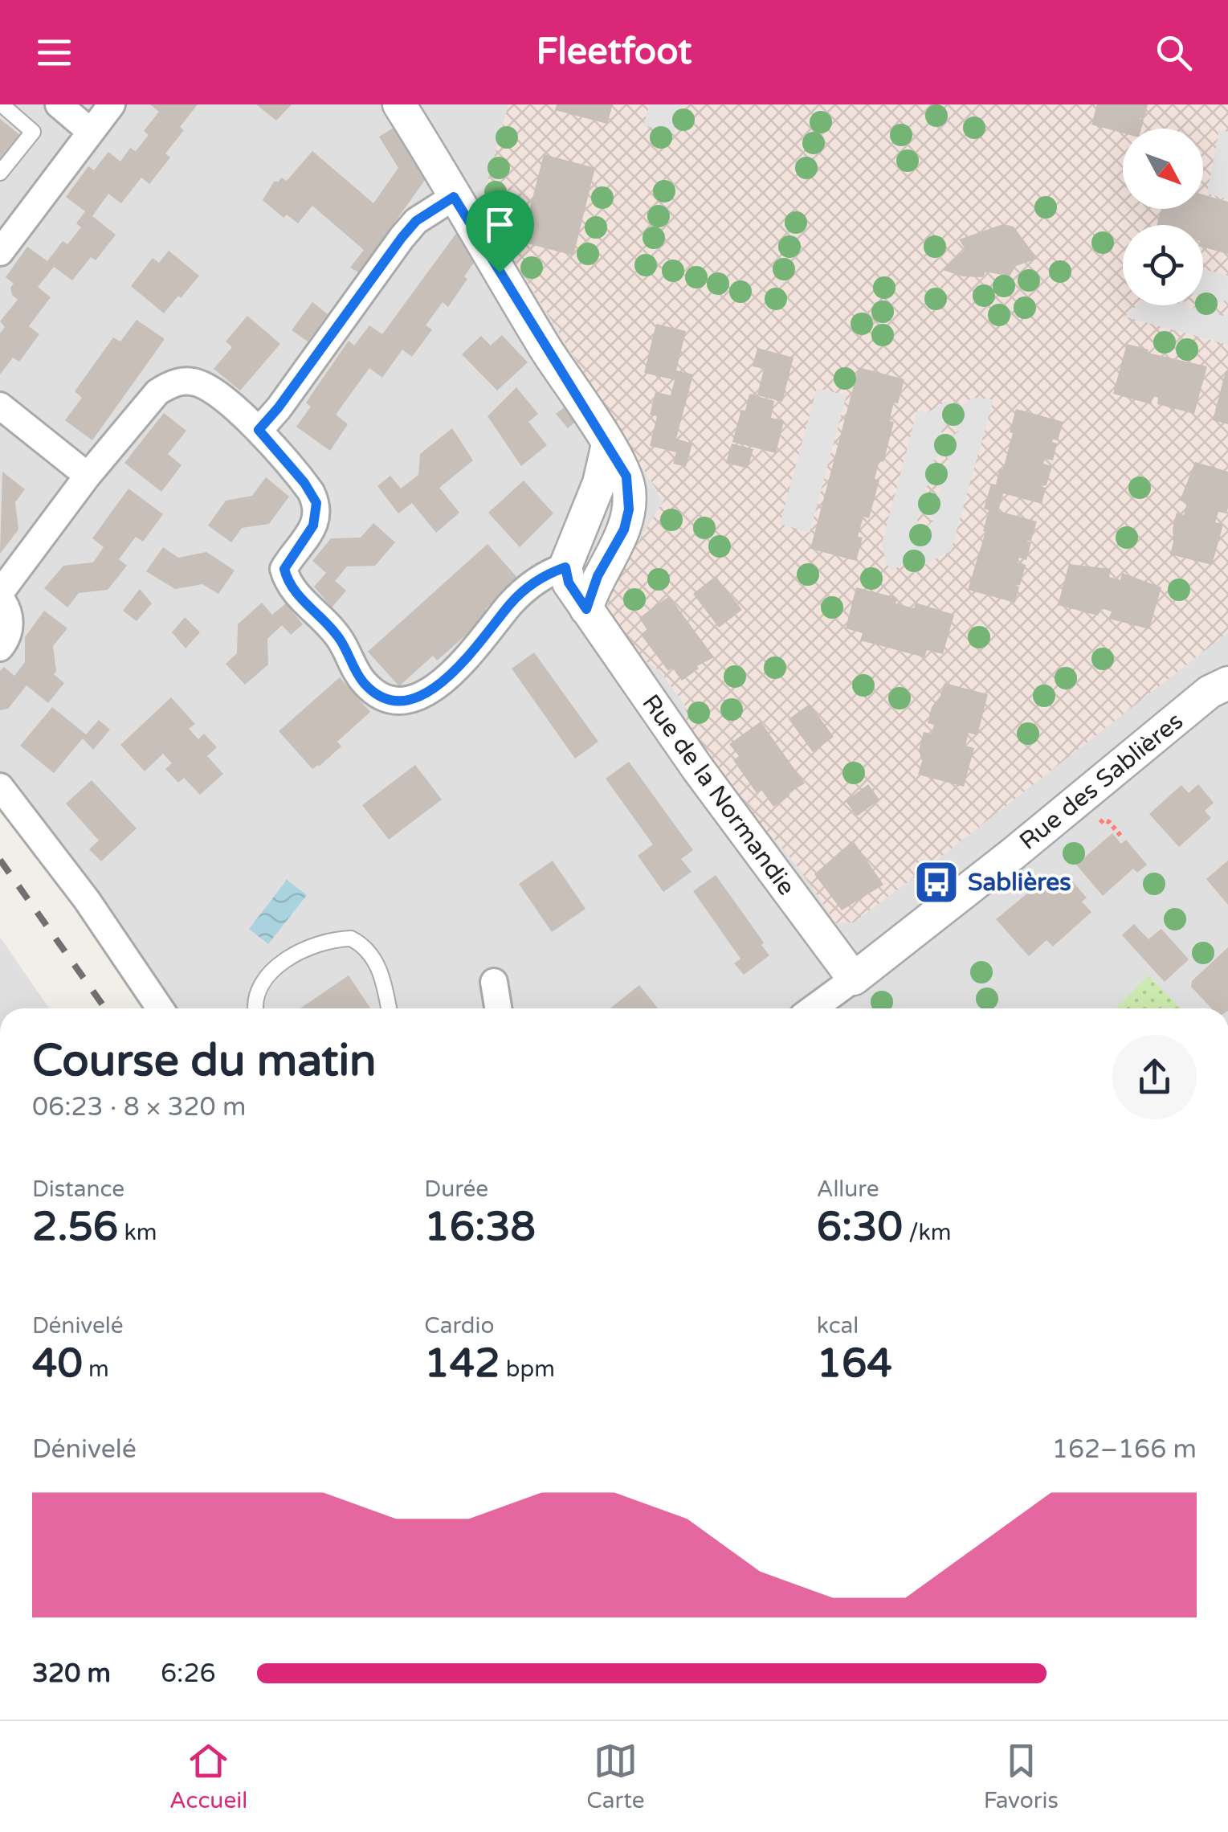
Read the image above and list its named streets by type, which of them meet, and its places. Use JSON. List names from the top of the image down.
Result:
{
  "streets": {
    "street": ["Rue des Sablières", "Rue de la Normandie"]
  },
  "crossings": [
    ["Rue des Sablières", "Rue de la Normandie"]
  ],
  "places": {
    "bus stop": ["Sablières"]
  },
  "north": "bottom right",
  "page": {
    "header": "Fleetfoot",
    "heading": ["Course du matin", "06:23 · 8 × 320 m"],
    "stats": [
      ["Distance", "2.56 km"],
      ["Durée", "16:38"],
      ["Allure", "6:30 /km"],
      ["Dénivelé", "40 m"],
      ["Cardio", "142 bpm"],
      ["kcal", "164"]
    ],
    "chart": ["Dénivelé", "162–166 m"],
    "list": [
      {
        "name": "320 m",
        "note": "6:26"
      }
    ],
    "tabs": ["Accueil", "Carte", "Favoris"]
  }
}
